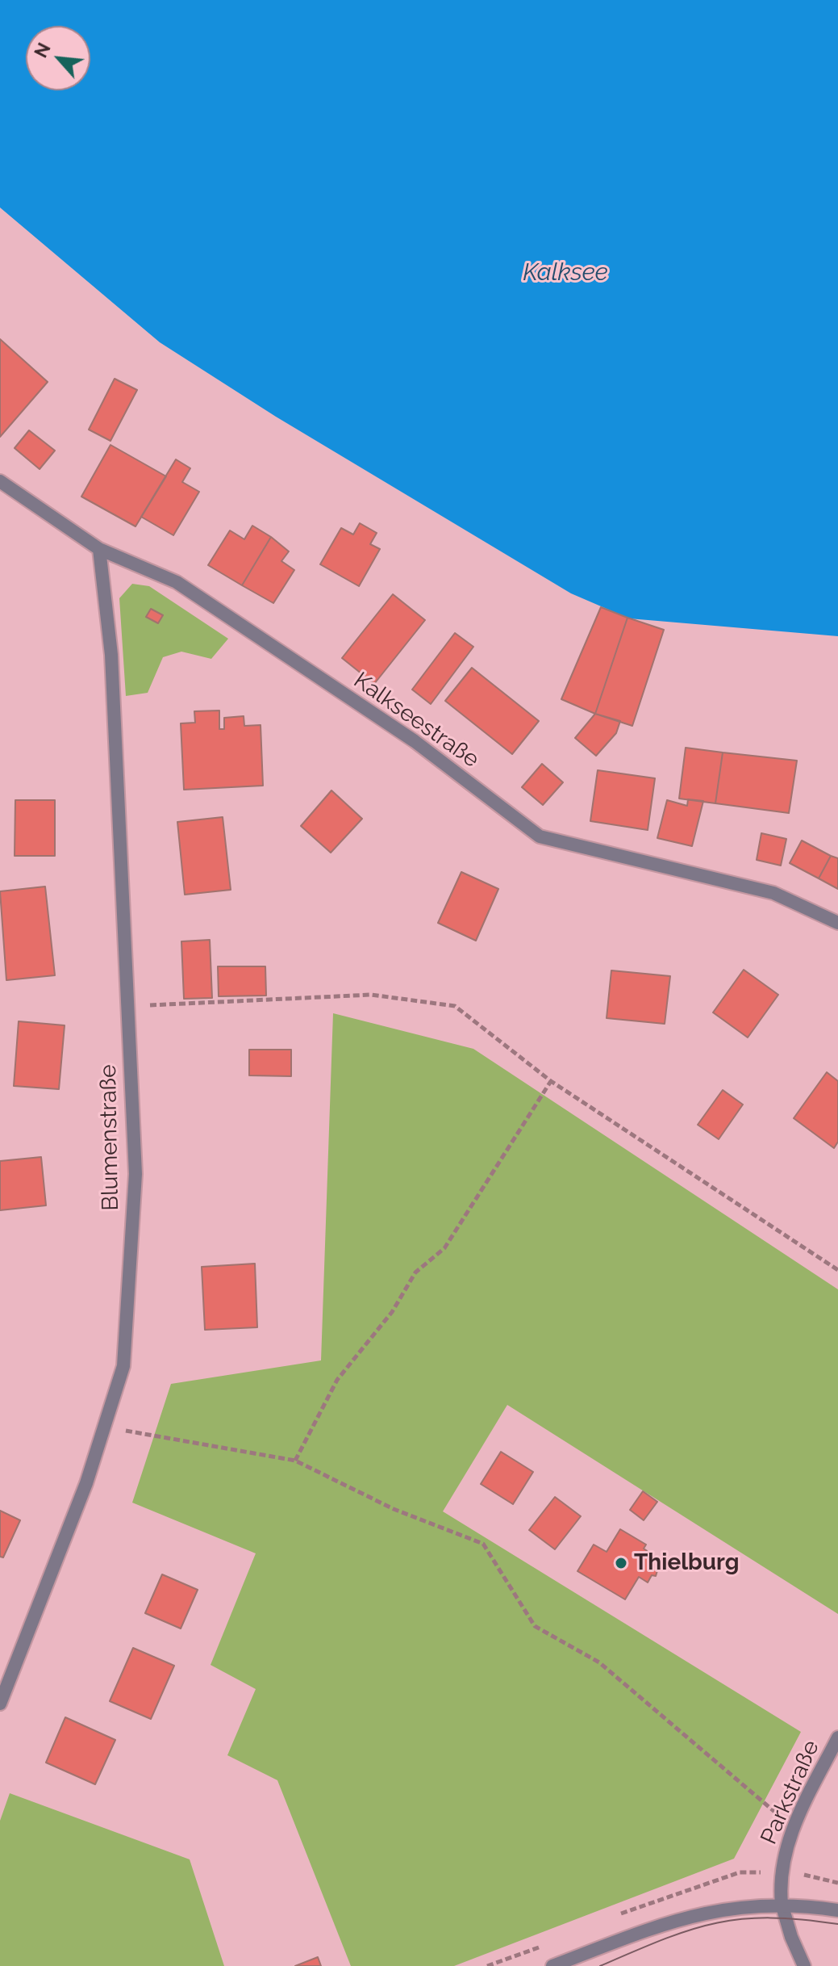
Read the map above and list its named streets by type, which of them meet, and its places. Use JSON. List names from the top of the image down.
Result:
{
  "streets": {
    "street": ["Kalkseestraße", "Blumenstraße", "Parkstraße"]
  },
  "crossings": [
    ["Kalkseestraße", "Blumenstraße"]
  ],
  "water": ["Kalksee"],
  "places": ["Thielburg"],
  "north": "top left"
}
